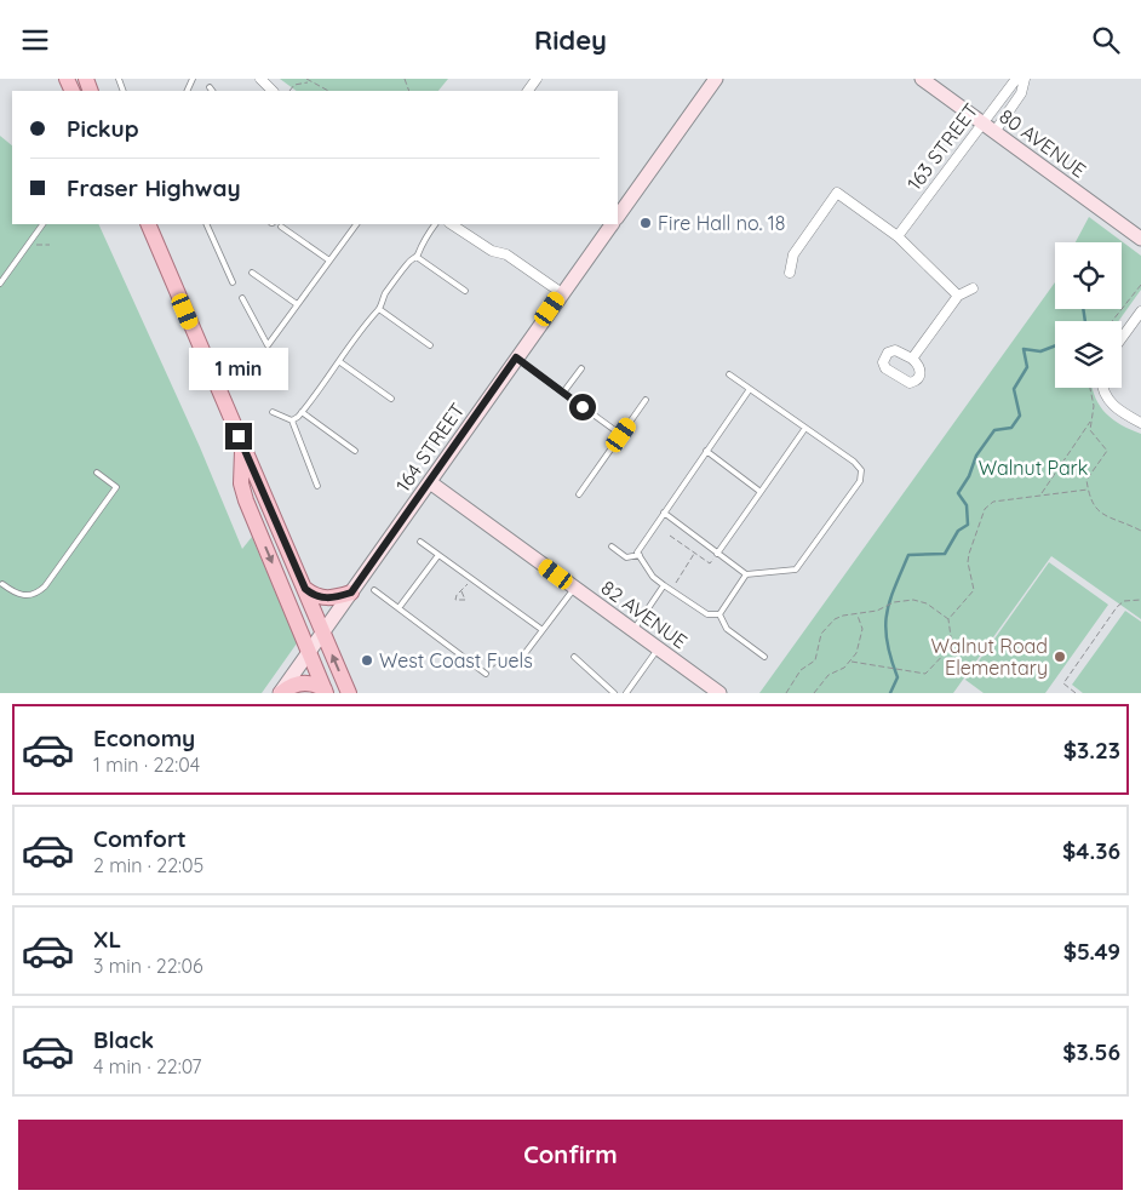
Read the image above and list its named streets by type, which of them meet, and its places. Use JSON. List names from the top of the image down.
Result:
{
  "streets": {
    "street": [
      "80 AVENUE",
      "163 STREET",
      "164 STREET",
      "82 AVENUE"
    ]
  },
  "crossings": [
    ["80 AVENUE", "163 STREET"],
    ["164 STREET", "82 AVENUE"]
  ],
  "parks": ["Walnut Park"],
  "places": ["Fire Hall no. 18", "Walnut Road Elementary", "West Coast Fuels"],
  "page": {
    "header": "Ridey",
    "banner": ["Pickup", "Fraser Highway"],
    "bubble": "1 min",
    "list": [
      {
        "name": "Economy",
        "note": "1 min · 22:04",
        "value": "$3.23"
      },
      {
        "name": "Comfort",
        "note": "2 min · 22:05",
        "value": "$4.36"
      },
      {
        "name": "XL",
        "note": "3 min · 22:06",
        "value": "$5.49"
      },
      {
        "name": "Black",
        "note": "4 min · 22:07",
        "value": "$3.56"
      }
    ],
    "buttons": "Confirm"
  }
}
